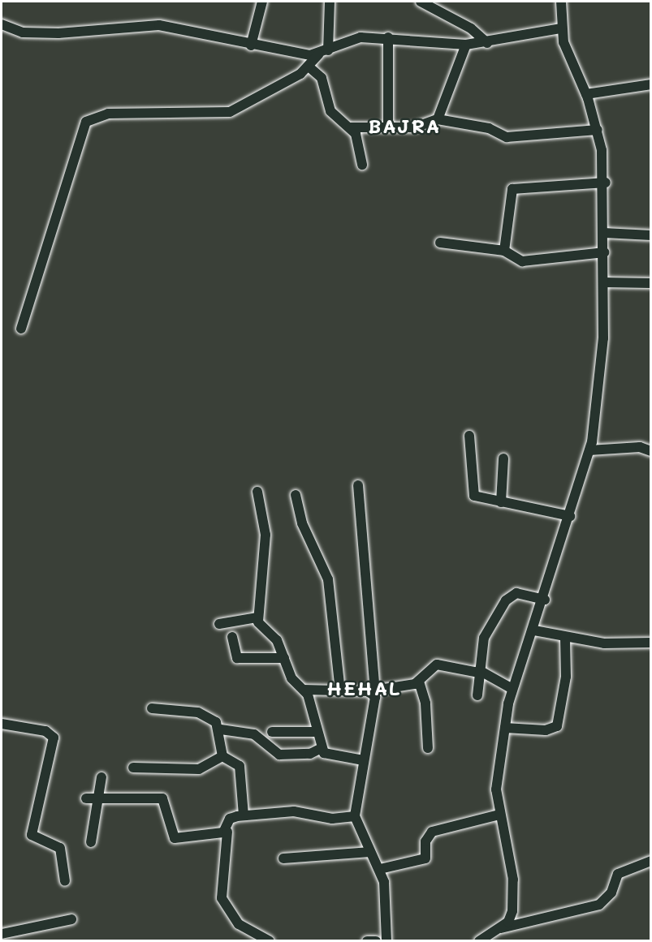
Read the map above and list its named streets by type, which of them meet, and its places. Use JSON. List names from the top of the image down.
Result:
{
  "districts": ["BAJRA", "HEHAL"]
}
